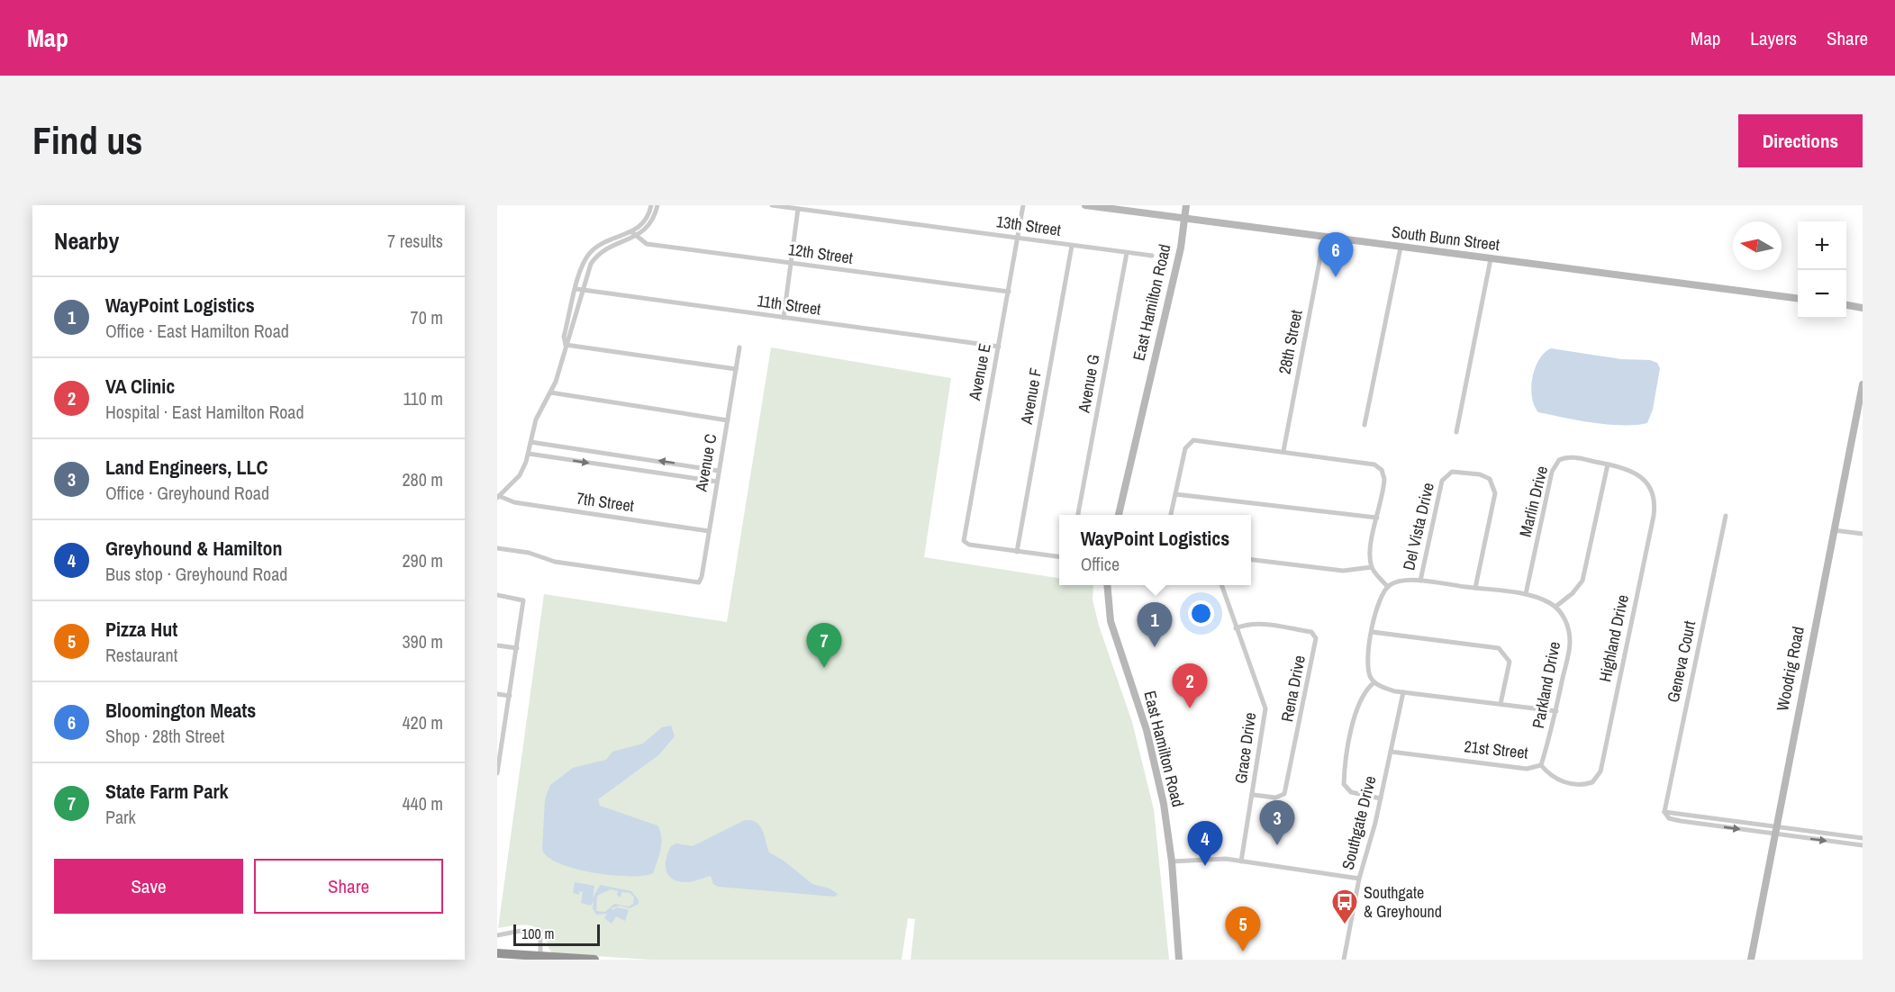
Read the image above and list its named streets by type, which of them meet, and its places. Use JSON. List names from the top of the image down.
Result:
{
  "streets": {
    "street": [
      "13th Street",
      "South Bunn Street",
      "12th Street",
      "East Hamilton Road",
      "11th Street",
      "28th Street",
      "Avenue E",
      "Avenue G",
      "Avenue F",
      "Avenue C",
      "Marlin Drive",
      "7th Street",
      "Del Vista Drive",
      "Highland Drive",
      "Geneva Court",
      "Woodrig Road",
      "Parkland Drive",
      "Rena Drive",
      "Grace Drive",
      "21st Street",
      "Southgate Drive"
    ]
  },
  "crossings": [
    ["13th Street", "Avenue E"],
    ["13th Street", "Avenue G"],
    ["13th Street", "Avenue F"],
    ["South Bunn Street", "East Hamilton Road"],
    ["South Bunn Street", "28th Street"],
    ["12th Street", "Avenue E"],
    ["11th Street", "Avenue E"],
    ["Avenue E", "Avenue F"],
    ["Avenue C", "7th Street"],
    ["Marlin Drive", "Highland Drive"],
    ["Highland Drive", "21st Street"],
    ["Geneva Court", "Woodrig Road"],
    ["Parkland Drive", "21st Street"],
    ["Rena Drive", "Grace Drive"],
    ["21st Street", "Southgate Drive"]
  ],
  "places": {
    "bus stop": ["Southgate & Greyhound"]
  },
  "scale_bar": "100 m",
  "north": "left",
  "page": {
    "header": "Map",
    "nav": ["Map", "Layers", "Share"],
    "buttons": [
      "Directions",
      ["Save", "Share"]
    ],
    "title": "Find us",
    "heading": ["Nearby", "7 results"],
    "map_buttons": ["+", "−"],
    "pins": [
      "6",
      "1",
      "7",
      "2",
      "3",
      "4",
      "5"
    ],
    "list": [
      {
        "mark": "1",
        "name": "WayPoint Logistics",
        "note": "Office · East Hamilton Road",
        "value": "70 m"
      },
      {
        "mark": "2",
        "name": "VA Clinic",
        "note": "Hospital · East Hamilton Road",
        "value": "110 m"
      },
      {
        "mark": "3",
        "name": "Land Engineers, LLC",
        "note": "Office · Greyhound Road",
        "value": "280 m"
      },
      {
        "mark": "4",
        "name": "Greyhound & Hamilton",
        "note": "Bus stop · Greyhound Road",
        "value": "290 m"
      },
      {
        "mark": "5",
        "name": "Pizza Hut",
        "note": "Restaurant",
        "value": "390 m"
      },
      {
        "mark": "6",
        "name": "Bloomington Meats",
        "note": "Shop · 28th Street",
        "value": "420 m"
      },
      {
        "mark": "7",
        "name": "State Farm Park",
        "note": "Park",
        "value": "440 m"
      }
    ],
    "popup": ["WayPoint Logistics", "Office"],
    "scale": "100 m"
  }
}
